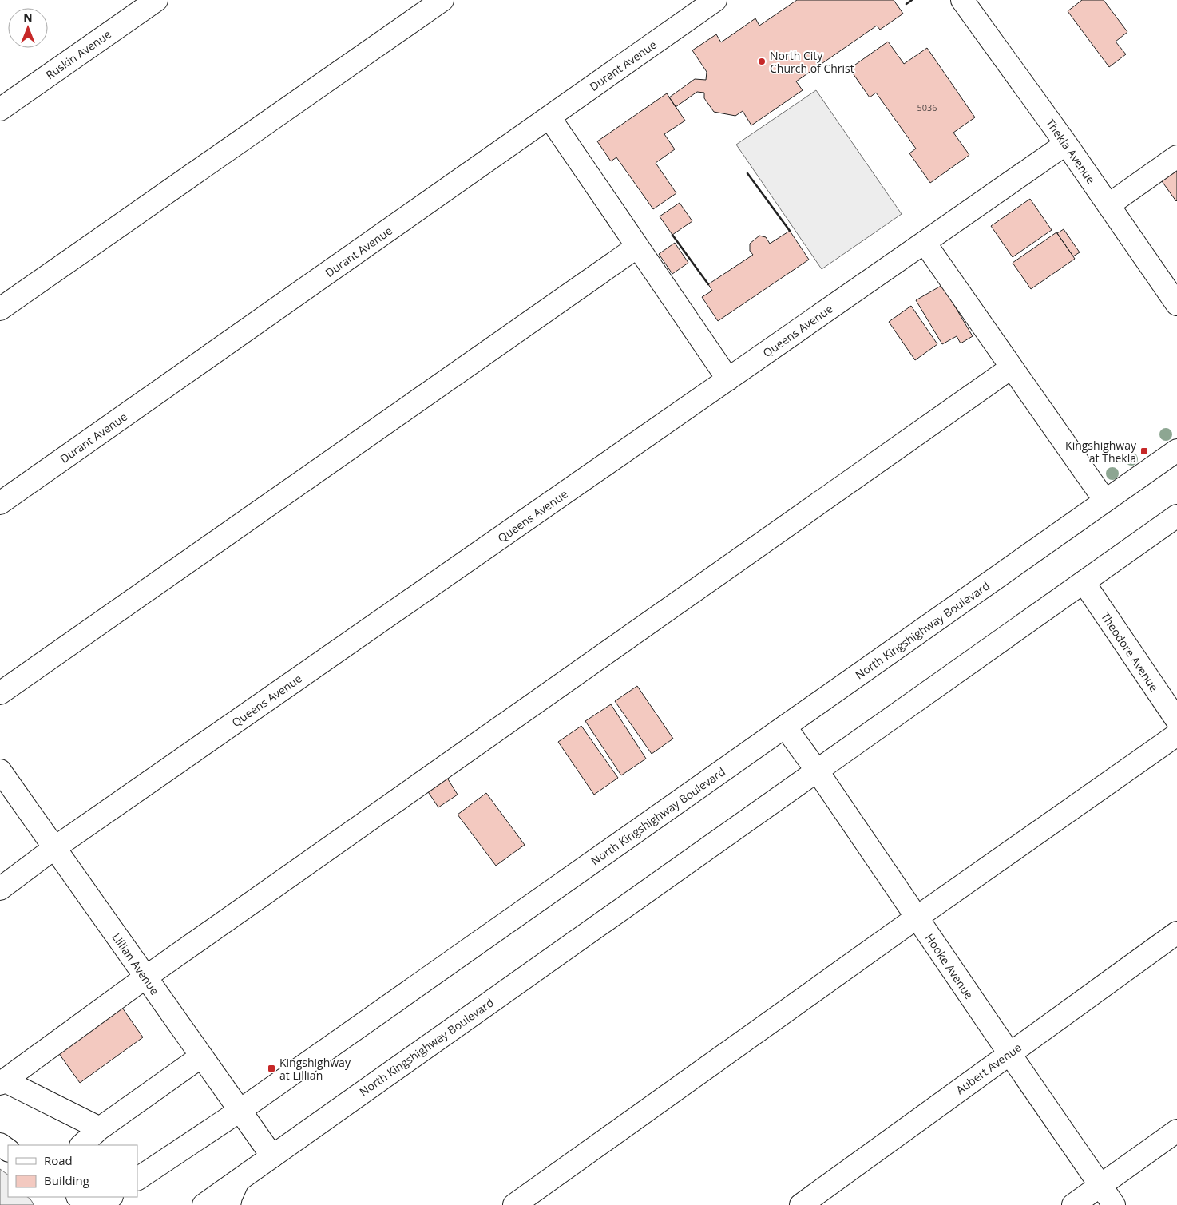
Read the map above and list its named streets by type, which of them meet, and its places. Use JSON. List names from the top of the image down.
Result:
{
  "streets": {
    "main road": [
      "Ruskin Avenue",
      "Durant Avenue",
      "Thekla Avenue",
      "Queens Avenue",
      "North Kingshighway Boulevard",
      "Theodore Avenue",
      "Lillian Avenue",
      "Hooke Avenue",
      "Aubert Avenue"
    ]
  },
  "crossings": [
    ["Thekla Avenue", "Queens Avenue"],
    ["Queens Avenue", "Lillian Avenue"],
    ["North Kingshighway Boulevard", "Theodore Avenue"],
    ["North Kingshighway Boulevard", "Lillian Avenue"],
    ["North Kingshighway Boulevard", "Hooke Avenue"],
    ["Hooke Avenue", "Aubert Avenue"]
  ],
  "places": {
    "other": ["North City Church of Christ"],
    "transit": ["Kingshighway at Thekla", "Kingshighway at Lillian"]
  },
  "house_numbers": ["5036"],
  "legend": ["Road", "Building"],
  "north": "top"
}
